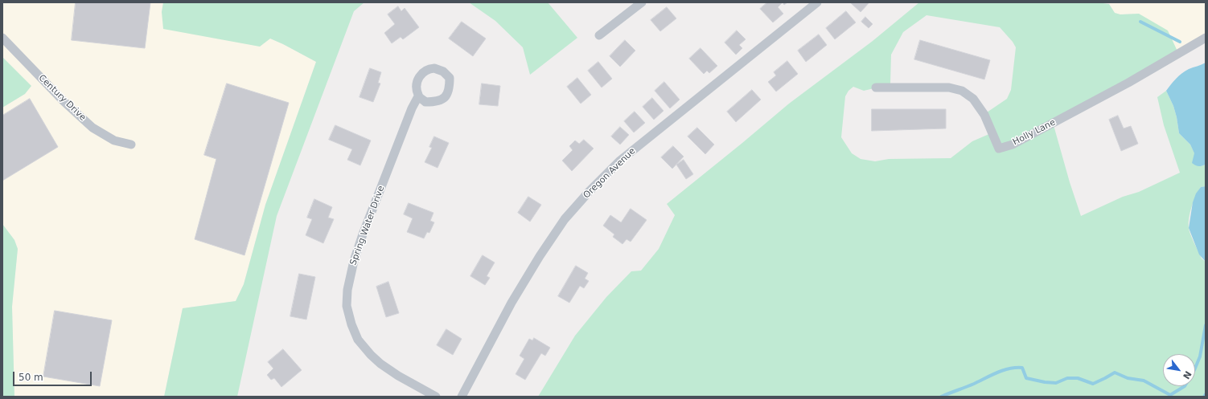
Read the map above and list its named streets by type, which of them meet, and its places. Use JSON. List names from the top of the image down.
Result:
{
  "streets": {
    "street": [
      "Century Drive",
      "Holly Lane",
      "Oregon Avenue",
      "Spring Water Drive"
    ]
  },
  "scale_bar": "50 m",
  "north": "bottom right"
}
